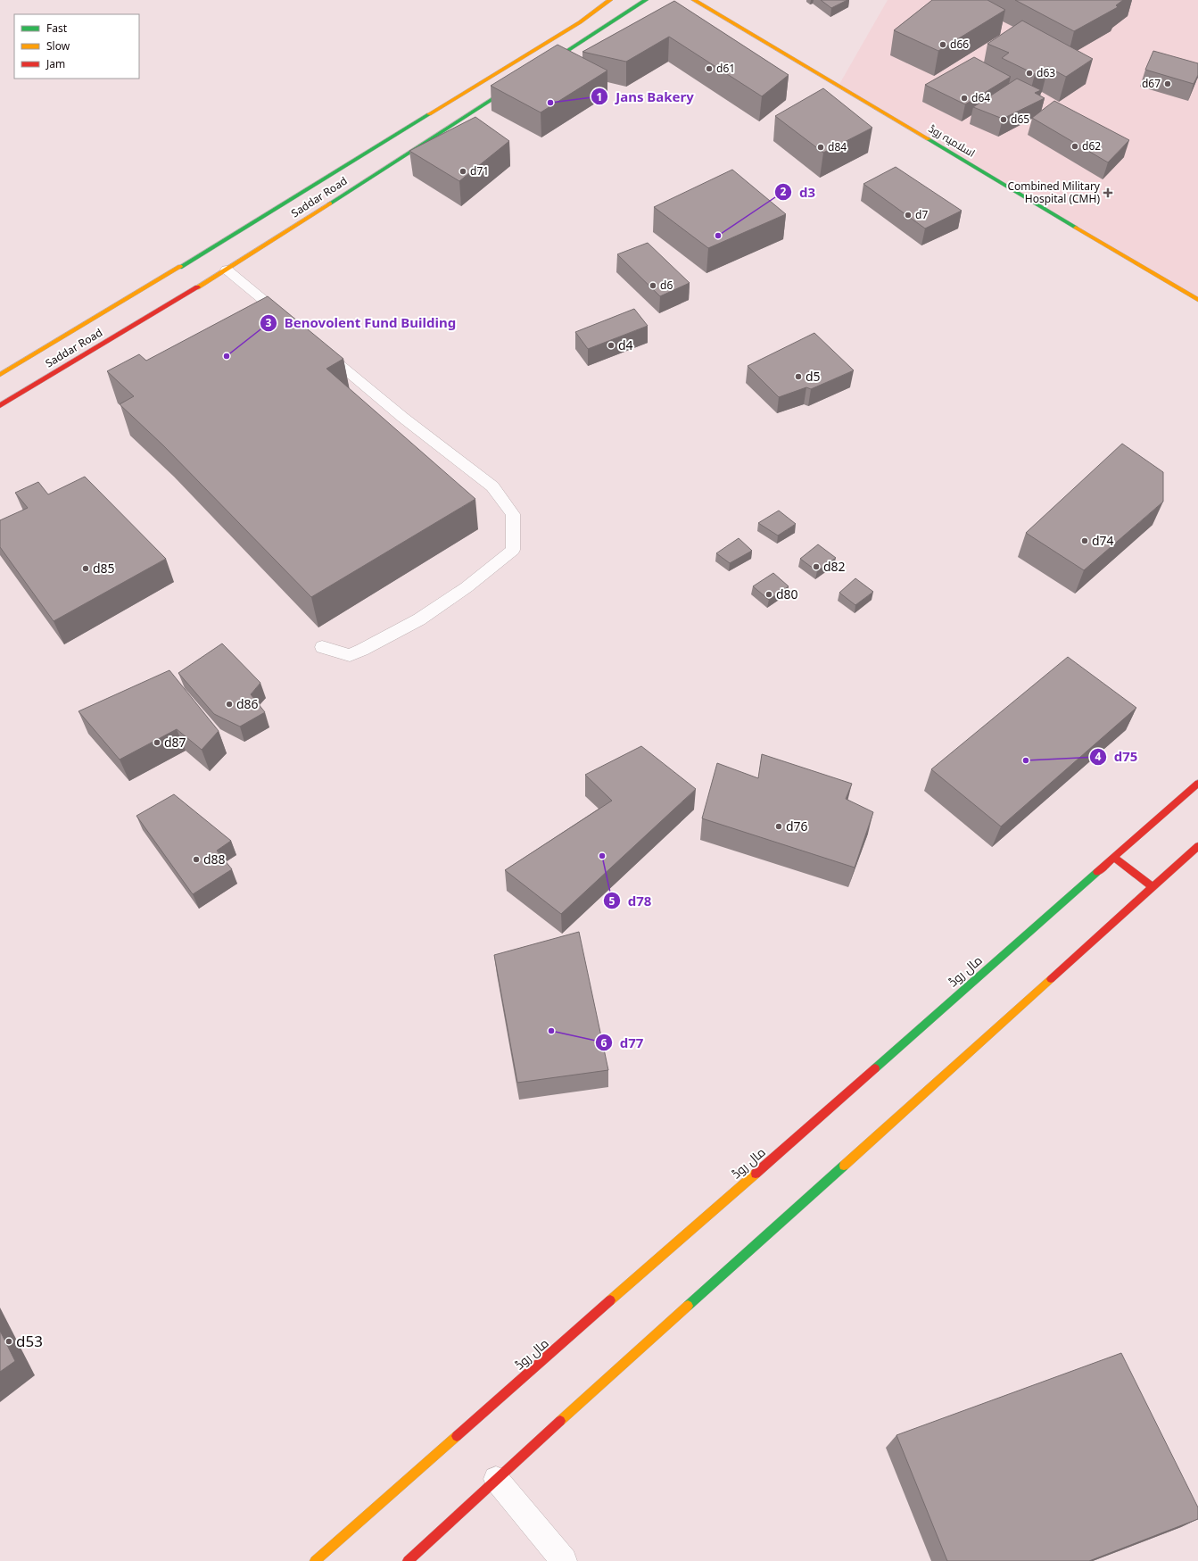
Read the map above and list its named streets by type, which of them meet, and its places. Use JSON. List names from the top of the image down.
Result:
{
  "streets": {
    "main road": ["اسلامیہ روڈ", "Saddar Road", "مال روڈ"]
  },
  "places": {
    "other": [
      "d66",
      "d61",
      "d63",
      "d67",
      "d64",
      "Jans Bakery",
      "d65",
      "d62",
      "d84",
      "d71",
      "d7",
      "d3",
      "d6",
      "d4",
      "Benovolent Fund Building",
      "d5",
      "d74",
      "d82",
      "d85",
      "d80",
      "d86",
      "d87",
      "d75",
      "d76",
      "d78",
      "d88",
      "d77",
      "d53"
    ],
    "health": ["Combined Military Hospital (CMH)"]
  },
  "legend": ["Fast", "Slow", "Jam"]
}
